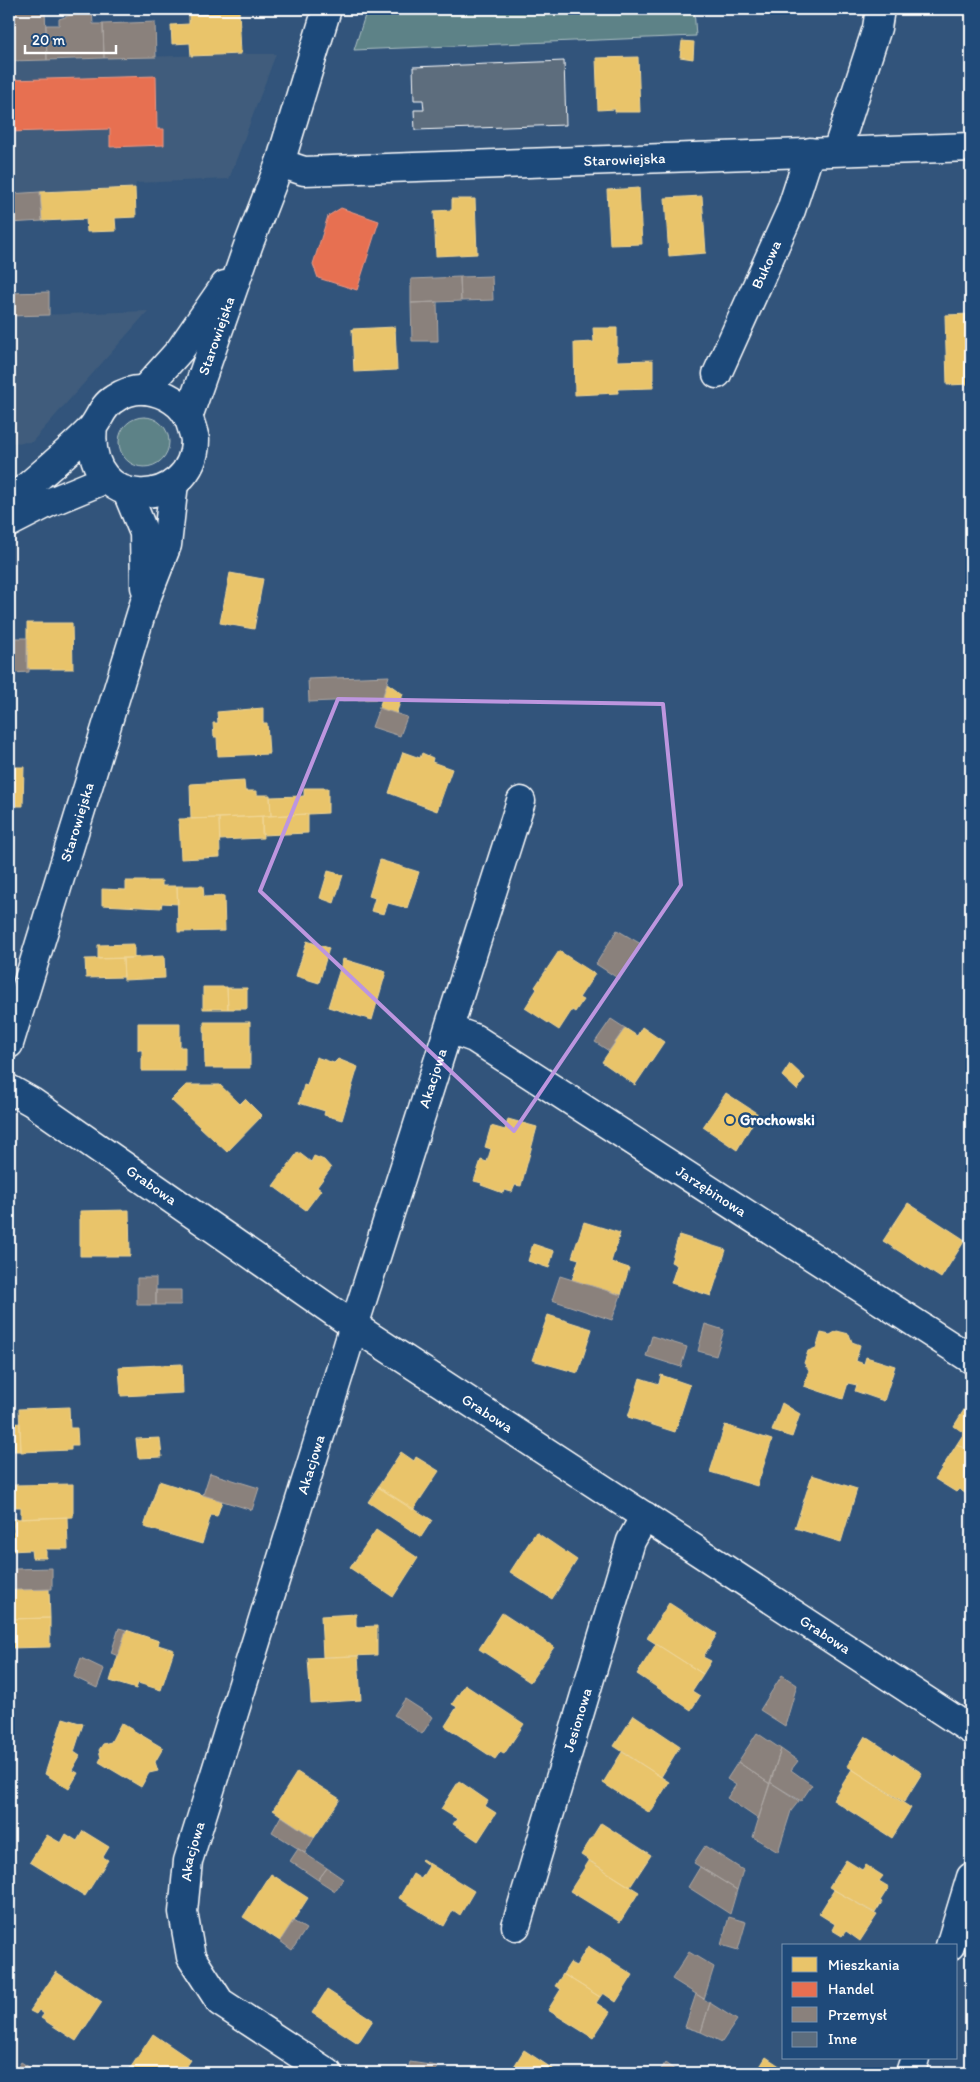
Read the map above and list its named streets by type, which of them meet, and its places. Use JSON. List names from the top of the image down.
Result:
{
  "streets": {
    "street": [
      "Starowiejska",
      "Bukowa",
      "Akacjowa",
      "Grabowa",
      "Jarzębinowa",
      "Jesionowa"
    ]
  },
  "crossings": [
    ["Starowiejska", "Bukowa"],
    ["Akacjowa", "Grabowa"],
    ["Akacjowa", "Jarzębinowa"],
    ["Grabowa", "Jesionowa"]
  ],
  "places": ["Grochowski"],
  "legend": [
    "Mieszkania",
    "Handel",
    "Przemysł",
    "Inne"
  ],
  "scale_bar": "20 m"
}
